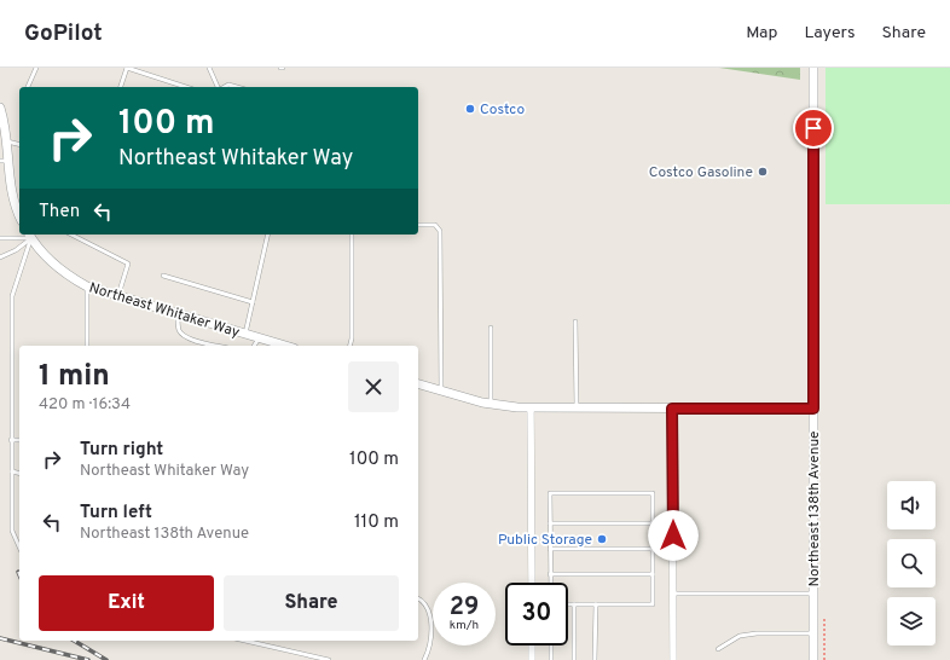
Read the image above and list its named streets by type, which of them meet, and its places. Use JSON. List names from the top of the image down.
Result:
{
  "streets": {
    "street": ["Northeast Whitaker Way", "Northeast 138th Avenue"]
  },
  "places": ["Costco", "Costco Gasoline", "Public Storage"],
  "page": {
    "header": "GoPilot",
    "nav": ["Map", "Layers", "Share"],
    "turn": ["100 m", "Northeast Whitaker Way"],
    "then": "Then",
    "heading": ["1 min", "420 m · 16:34"],
    "list": [
      {
        "name": "Turn right",
        "note": "Northeast Whitaker Way",
        "value": "100 m"
      },
      {
        "name": "Turn left",
        "note": "Northeast 138th Avenue",
        "value": "110 m"
      }
    ],
    "buttons": ["Exit", "Share"],
    "speed": "29 km/h",
    "limit": "30"
  }
}
